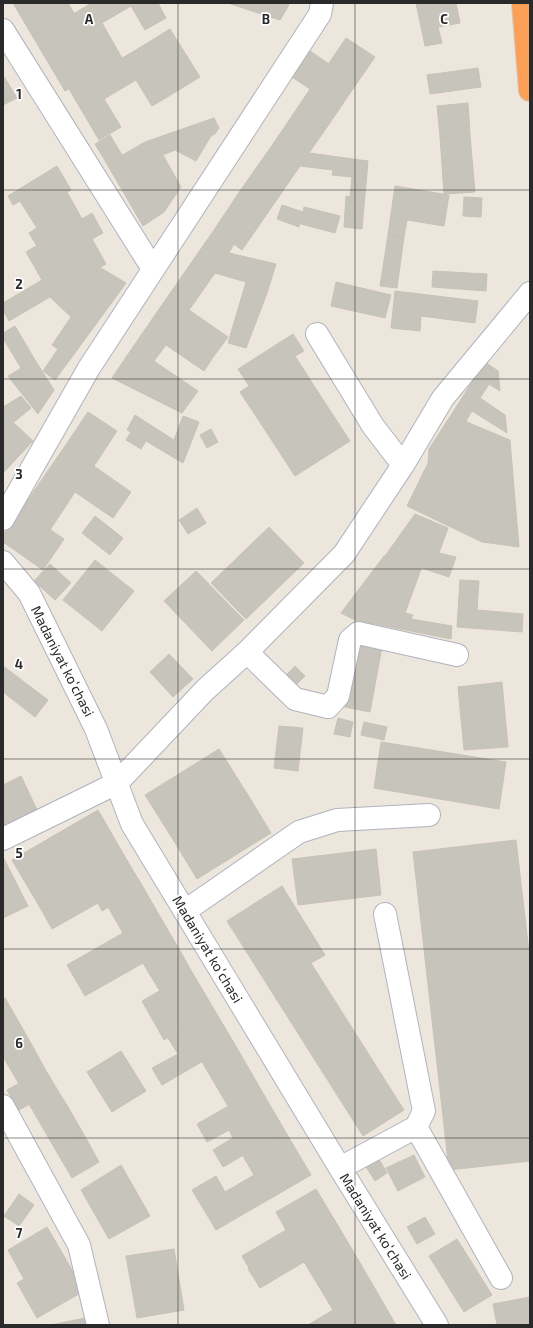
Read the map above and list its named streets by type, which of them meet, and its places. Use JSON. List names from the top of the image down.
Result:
{
  "streets": {
    "street": ["Madaniyat koʻchasi"]
  },
  "grid": {
    "columns": ["A", "B", "C"],
    "rows": [
      "1",
      "2",
      "3",
      "4",
      "5",
      "6",
      "7"
    ]
  }
}
